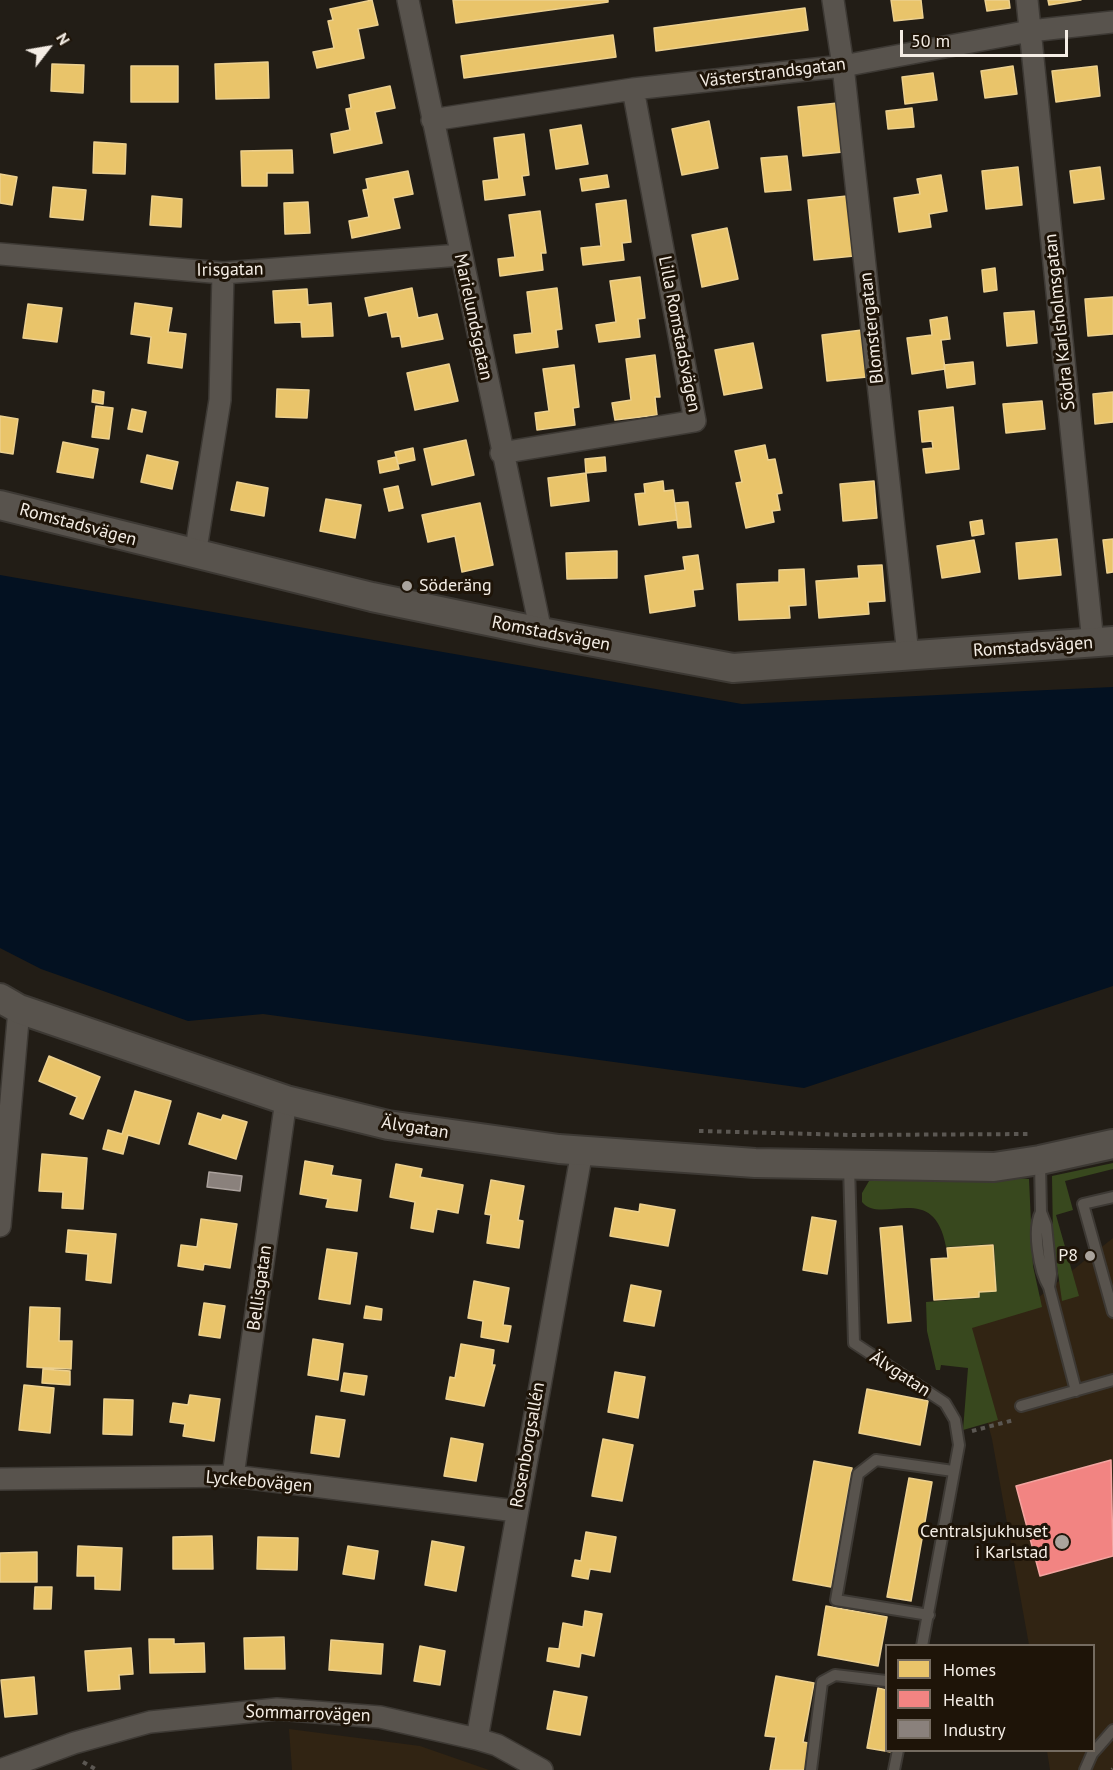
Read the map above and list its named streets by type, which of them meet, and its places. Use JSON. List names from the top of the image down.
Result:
{
  "streets": {
    "street": [
      "Västerstrandsgatan",
      "Irisgatan",
      "Marielundsgatan",
      "Södra Karlsholmsgatan",
      "Blomstergatan",
      "Lilla Romstadsvägen",
      "Romstadsvägen",
      "Älvgatan",
      "Bellisgatan",
      "Rosenborgsallén",
      "Lyckebovägen",
      "Sommarrovägen"
    ]
  },
  "crossings": [
    ["Västerstrandsgatan", "Marielundsgatan"],
    ["Västerstrandsgatan", "Södra Karlsholmsgatan"],
    ["Västerstrandsgatan", "Blomstergatan"],
    ["Västerstrandsgatan", "Lilla Romstadsvägen"],
    ["Irisgatan", "Marielundsgatan"],
    ["Marielundsgatan", "Lilla Romstadsvägen"],
    ["Marielundsgatan", "Romstadsvägen"],
    ["Södra Karlsholmsgatan", "Romstadsvägen"],
    ["Blomstergatan", "Romstadsvägen"],
    ["Älvgatan", "Bellisgatan"],
    ["Älvgatan", "Rosenborgsallén"],
    ["Bellisgatan", "Lyckebovägen"],
    ["Rosenborgsallén", "Lyckebovägen"],
    ["Rosenborgsallén", "Sommarrovägen"]
  ],
  "places": ["Söderäng", "P8", "Centralsjukhuset i Karlstad"],
  "legend": ["Homes", "Health", "Industry"],
  "scale_bar": "50 m",
  "north": "top right"
}
